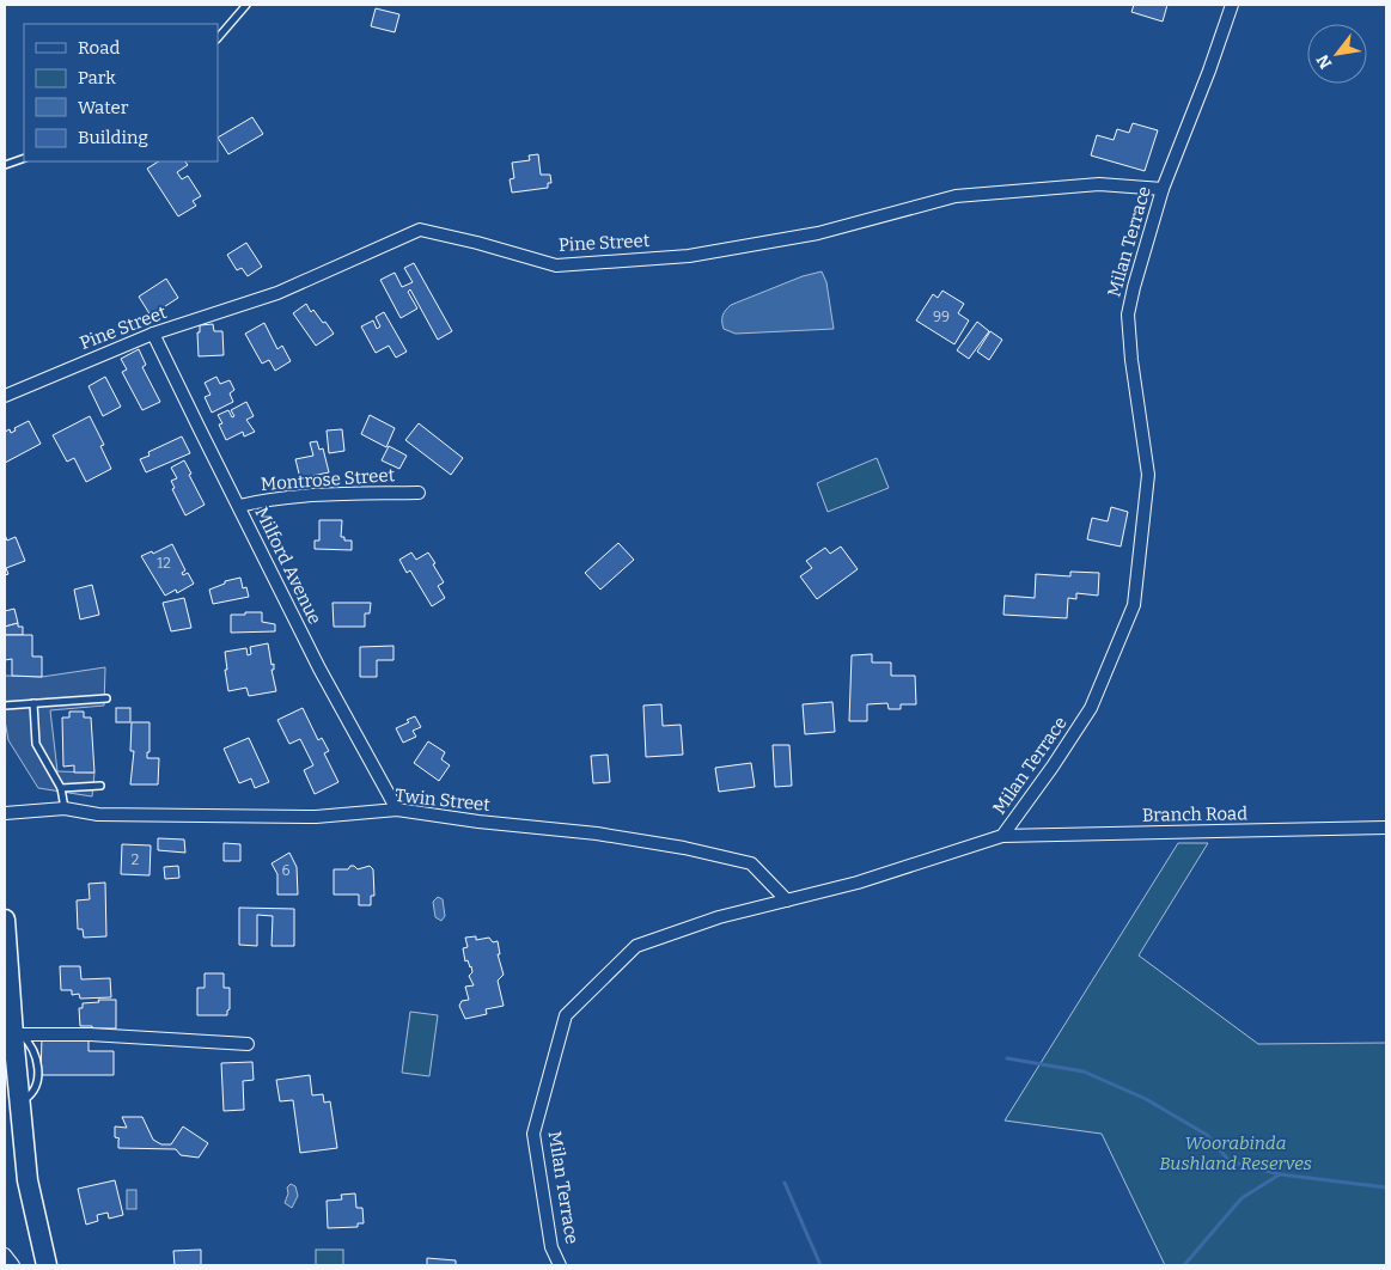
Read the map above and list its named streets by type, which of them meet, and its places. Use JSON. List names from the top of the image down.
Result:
{
  "streets": {
    "street": [
      "Milan Terrace",
      "Pine Street",
      "Montrose Street",
      "Milford Avenue",
      "Twin Street",
      "Branch Road"
    ]
  },
  "crossings": [
    ["Milan Terrace", "Pine Street"],
    ["Milan Terrace", "Twin Street"],
    ["Milan Terrace", "Branch Road"],
    ["Pine Street", "Milford Avenue"],
    ["Montrose Street", "Milford Avenue"],
    ["Milford Avenue", "Twin Street"]
  ],
  "parks": ["Woorabinda Bushland Reserves"],
  "house_numbers": [
    "99",
    "12",
    "2",
    "6"
  ],
  "legend": [
    "Road",
    "Park",
    "Water",
    "Building"
  ],
  "north": "bottom left"
}
